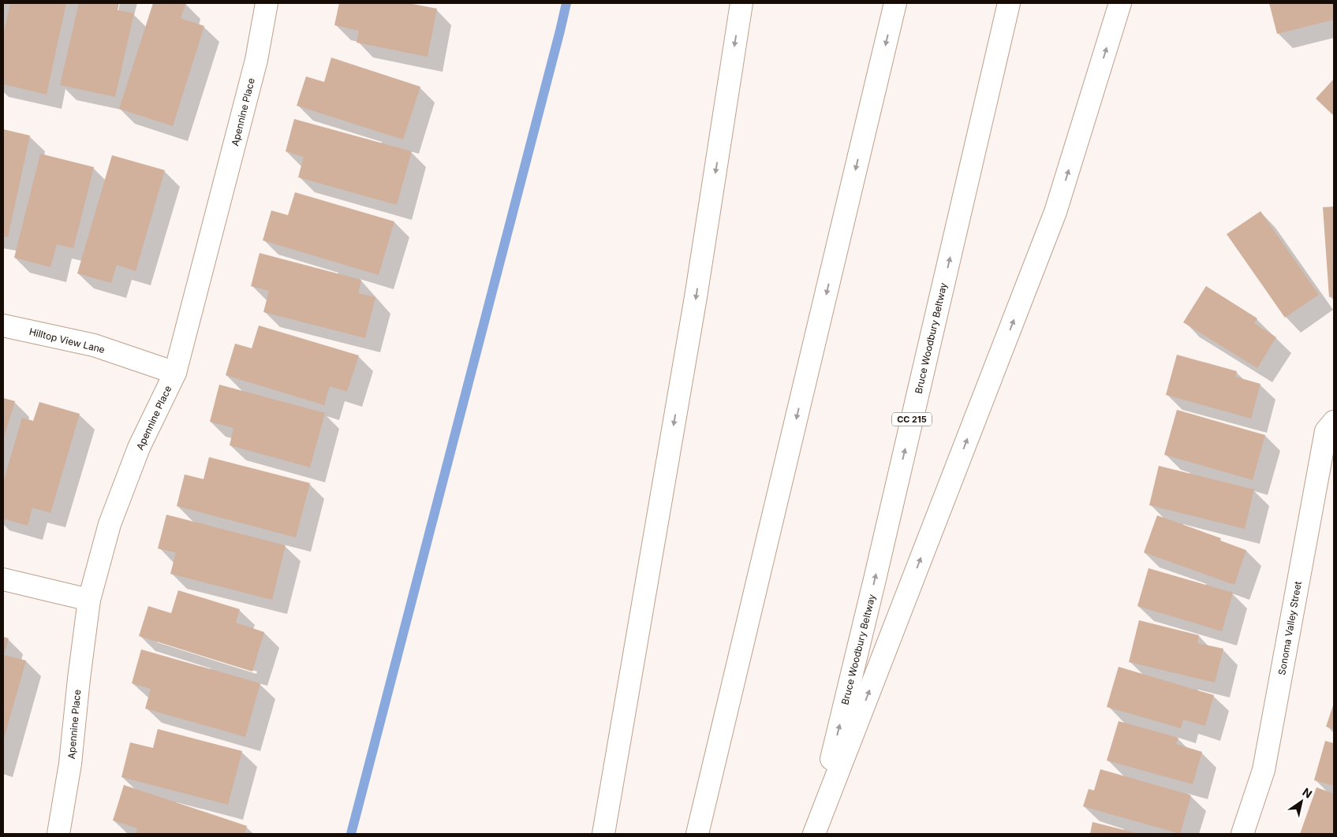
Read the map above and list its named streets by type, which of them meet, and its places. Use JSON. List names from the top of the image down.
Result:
{
  "streets": {
    "main road": [
      "Apennine Place",
      "Bruce Woodbury Beltway",
      "Hilltop View Lane",
      "CC 215",
      "Sonoma Valley Street"
    ]
  },
  "crossings": [
    ["Apennine Place", "Hilltop View Lane"]
  ],
  "north": "top right"
}
